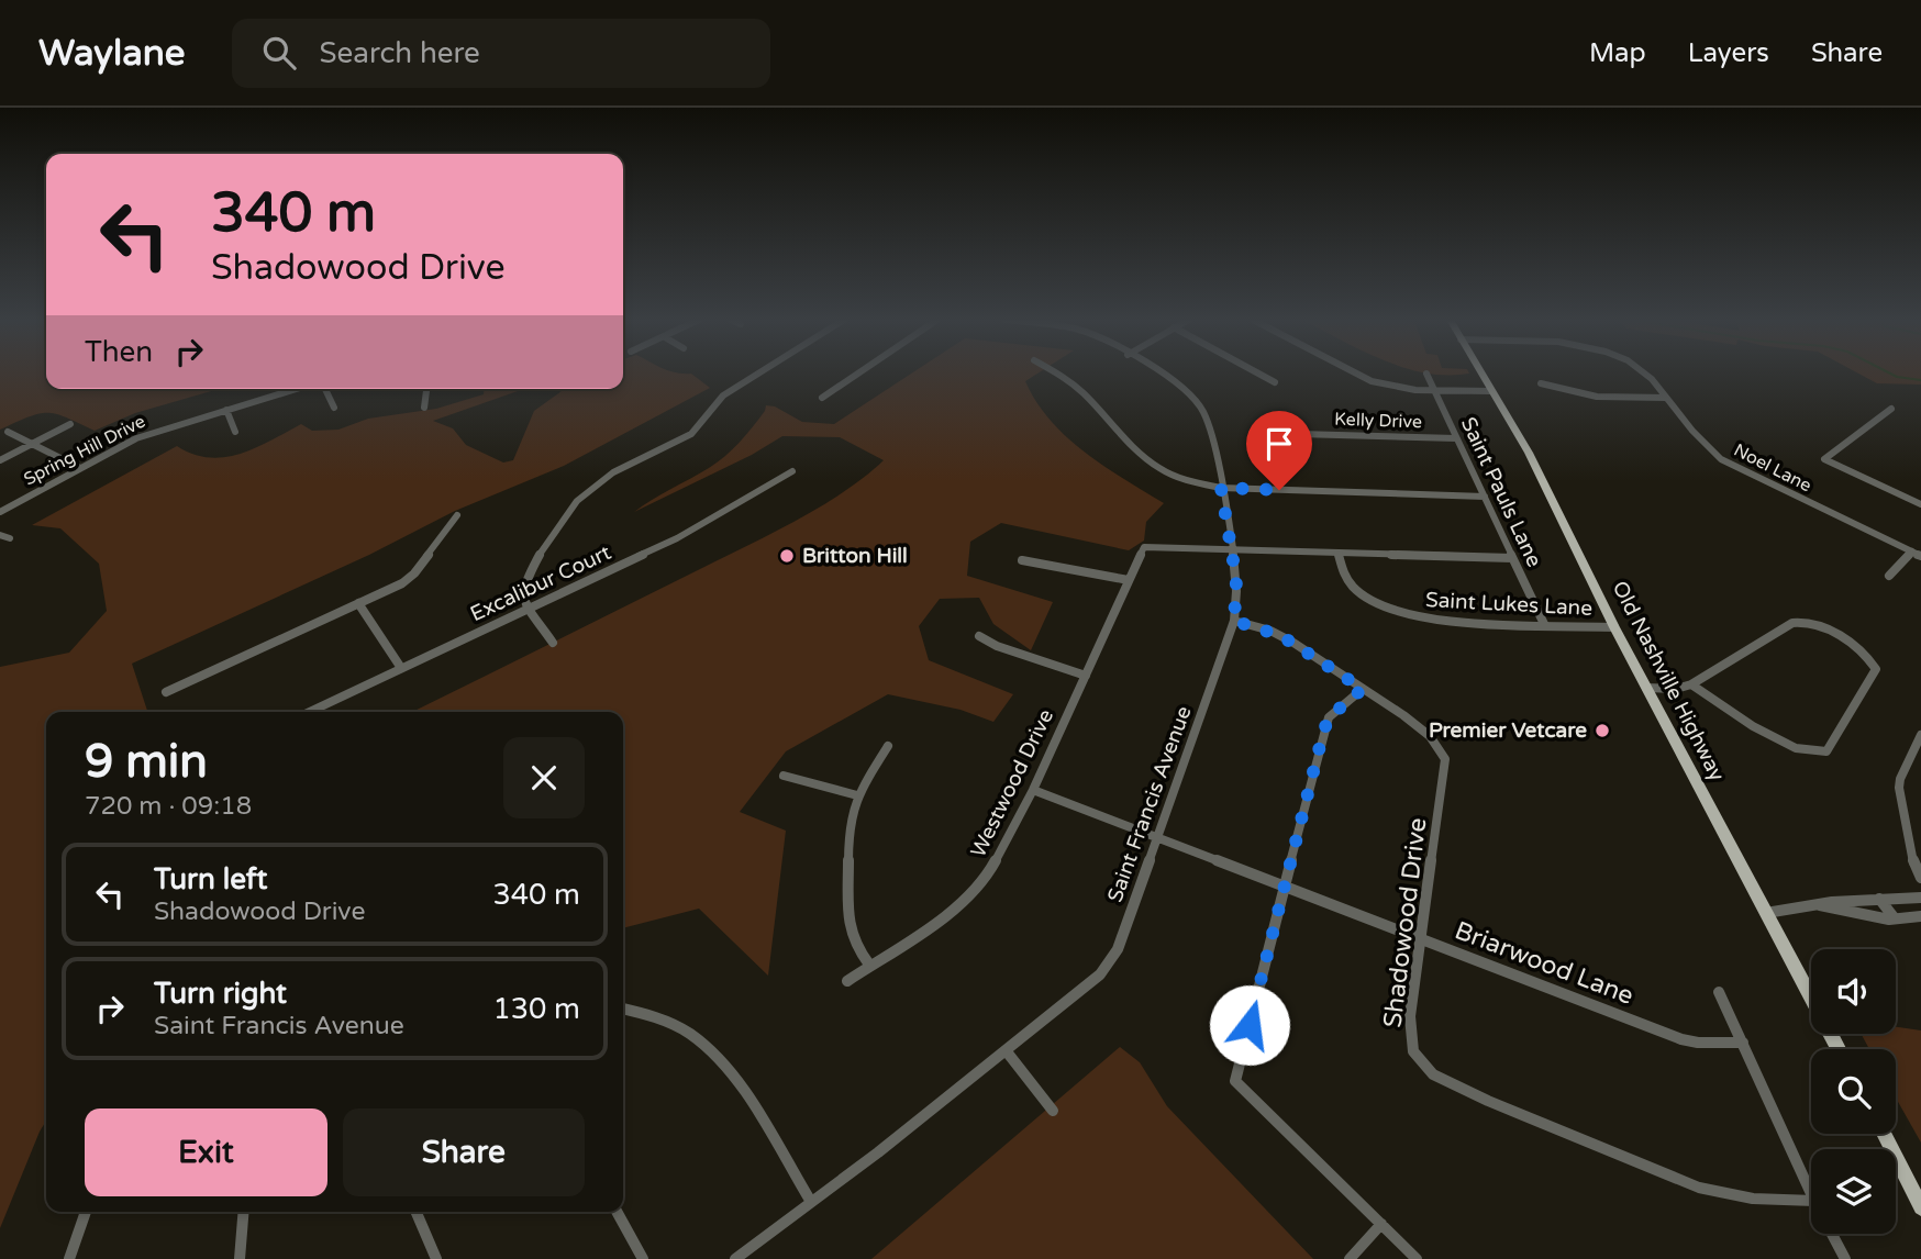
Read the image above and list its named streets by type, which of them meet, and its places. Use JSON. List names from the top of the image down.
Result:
{
  "streets": {
    "main road": ["Old Nashville Highway"],
    "street": [
      "Kelly Drive",
      "Spring Hill Drive",
      "Noel Lane",
      "Saint Pauls Lane",
      "Excalibur Court",
      "Saint Lukes Lane",
      "Westwood Drive",
      "Saint Francis Avenue",
      "Shadowood Drive",
      "Briarwood Lane"
    ]
  },
  "crossings": [
    ["Kelly Drive", "Saint Pauls Lane"],
    ["Saint Pauls Lane", "Saint Lukes Lane"],
    ["Saint Lukes Lane", "Old Nashville Highway"],
    ["Westwood Drive", "Saint Francis Avenue"],
    ["Westwood Drive", "Briarwood Lane"],
    ["Saint Francis Avenue", "Shadowood Drive"],
    ["Saint Francis Avenue", "Briarwood Lane"],
    ["Shadowood Drive", "Briarwood Lane"]
  ],
  "places": ["Britton Hill", "Premier Vetcare"],
  "page": {
    "header": "Waylane",
    "search": "Search here",
    "nav": ["Map", "Layers", "Share"],
    "turn": ["340 m", "Shadowood Drive"],
    "then": "Then",
    "heading": ["9 min", "720 m · 09:18"],
    "list": [
      {
        "name": "Turn left",
        "note": "Shadowood Drive",
        "value": "340 m"
      },
      {
        "name": "Turn right",
        "note": "Saint Francis Avenue",
        "value": "130 m"
      }
    ],
    "buttons": ["Exit", "Share"]
  }
}
